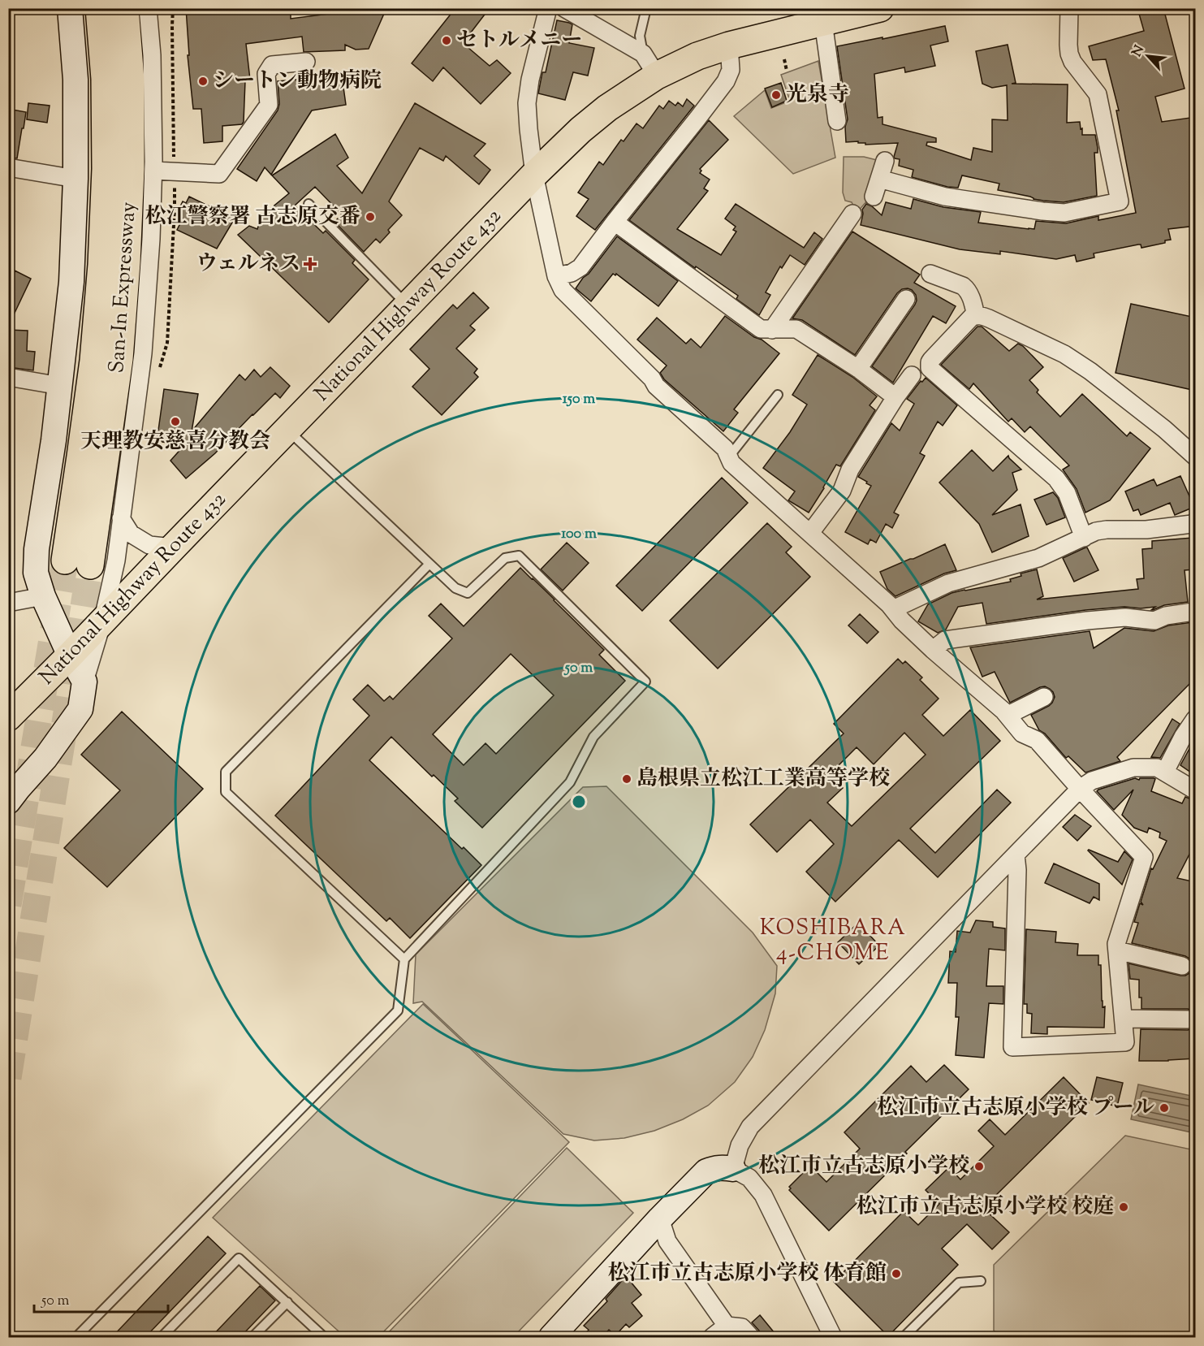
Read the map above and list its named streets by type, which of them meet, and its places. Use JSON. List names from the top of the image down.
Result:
{
  "streets": {
    "highway": ["San-In Expressway", "National Highway Route 432"]
  },
  "districts": ["KOSHIBARA 4-CHOME"],
  "places": {
    "other": [
      "セトルメニー",
      "シートン動物病院",
      "光泉寺",
      "松江警察署 古志原交番",
      "天理教安慈喜分教会",
      "島根県立松江工業高等学校",
      "松江市立古志原小学校 プール",
      "松江市立古志原小学校",
      "松江市立古志原小学校 校庭",
      "松江市立古志原小学校 体育館"
    ],
    "health": ["ウェルネス"]
  },
  "scale_bar": "50 m",
  "north": "top left",
  "rings": ["150 m", "100 m", "50 m"]
}
